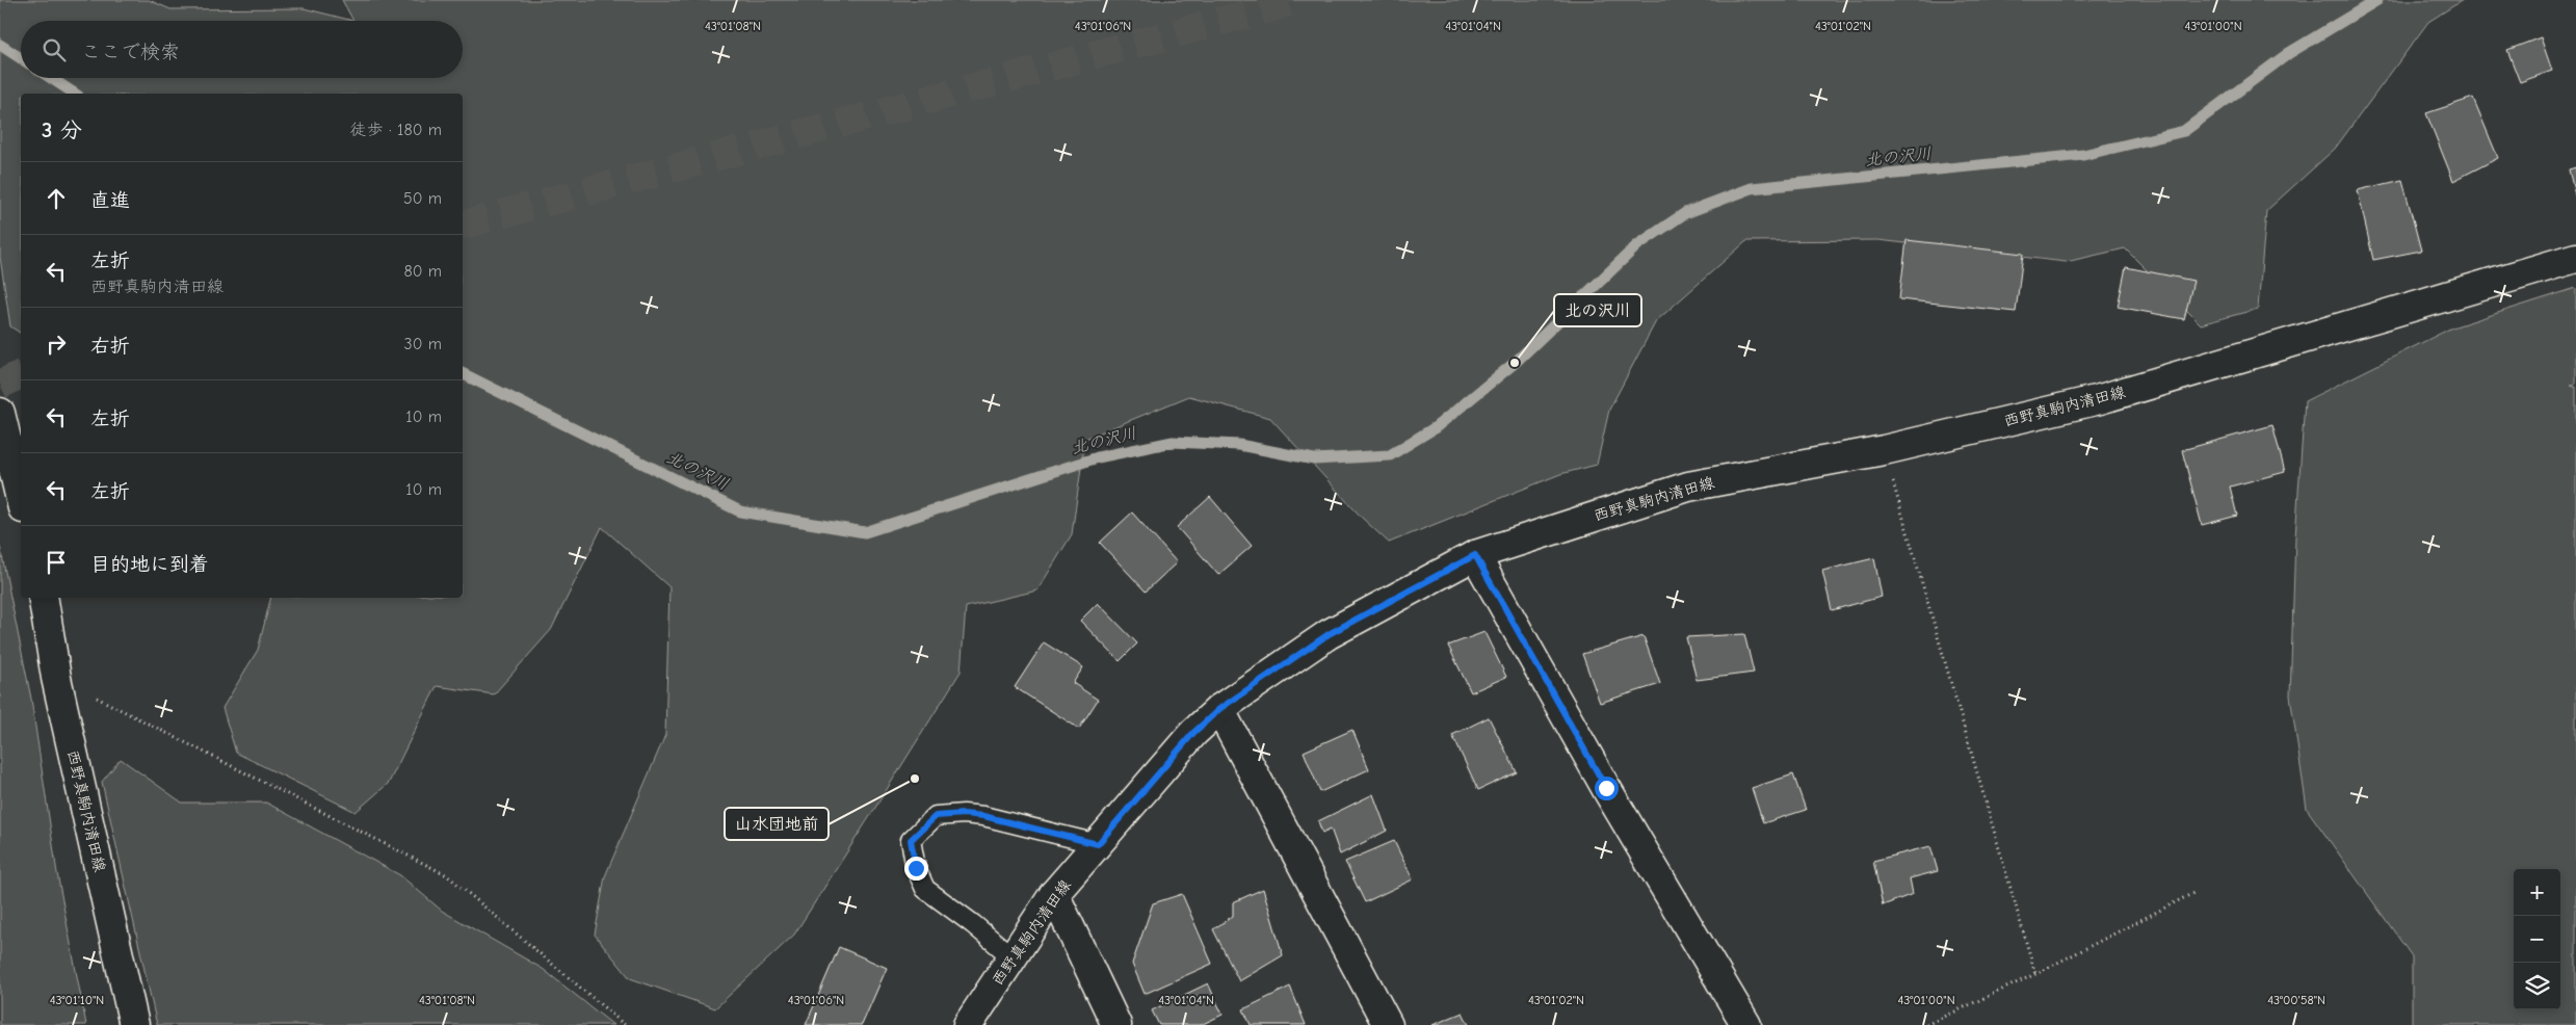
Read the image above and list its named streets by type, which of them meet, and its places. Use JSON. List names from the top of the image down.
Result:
{
  "streets": {
    "main road": ["西野真駒内清田線"]
  },
  "water": ["北の沢川"],
  "places": ["北の沢川", "山水団地前"],
  "page": {
    "search": "ここで検索",
    "heading": ["3 分", "徒歩 · 180 m"],
    "list": [
      ["直進", "50 m"],
      ["左折", "西野真駒内清田線", "80 m"],
      ["右折", "30 m"],
      ["左折", "10 m"],
      ["左折", "10 m"],
      "目的地に到着"
    ],
    "map_buttons": ["+", "−"]
  },
  "coordinates": [
    "43°01'08\"N",
    "43°01'06\"N",
    "43°01'04\"N",
    "43°01'02\"N",
    "43°01'00\"N",
    "43°01'10\"N",
    "43°00'58\"N"
  ]
}
